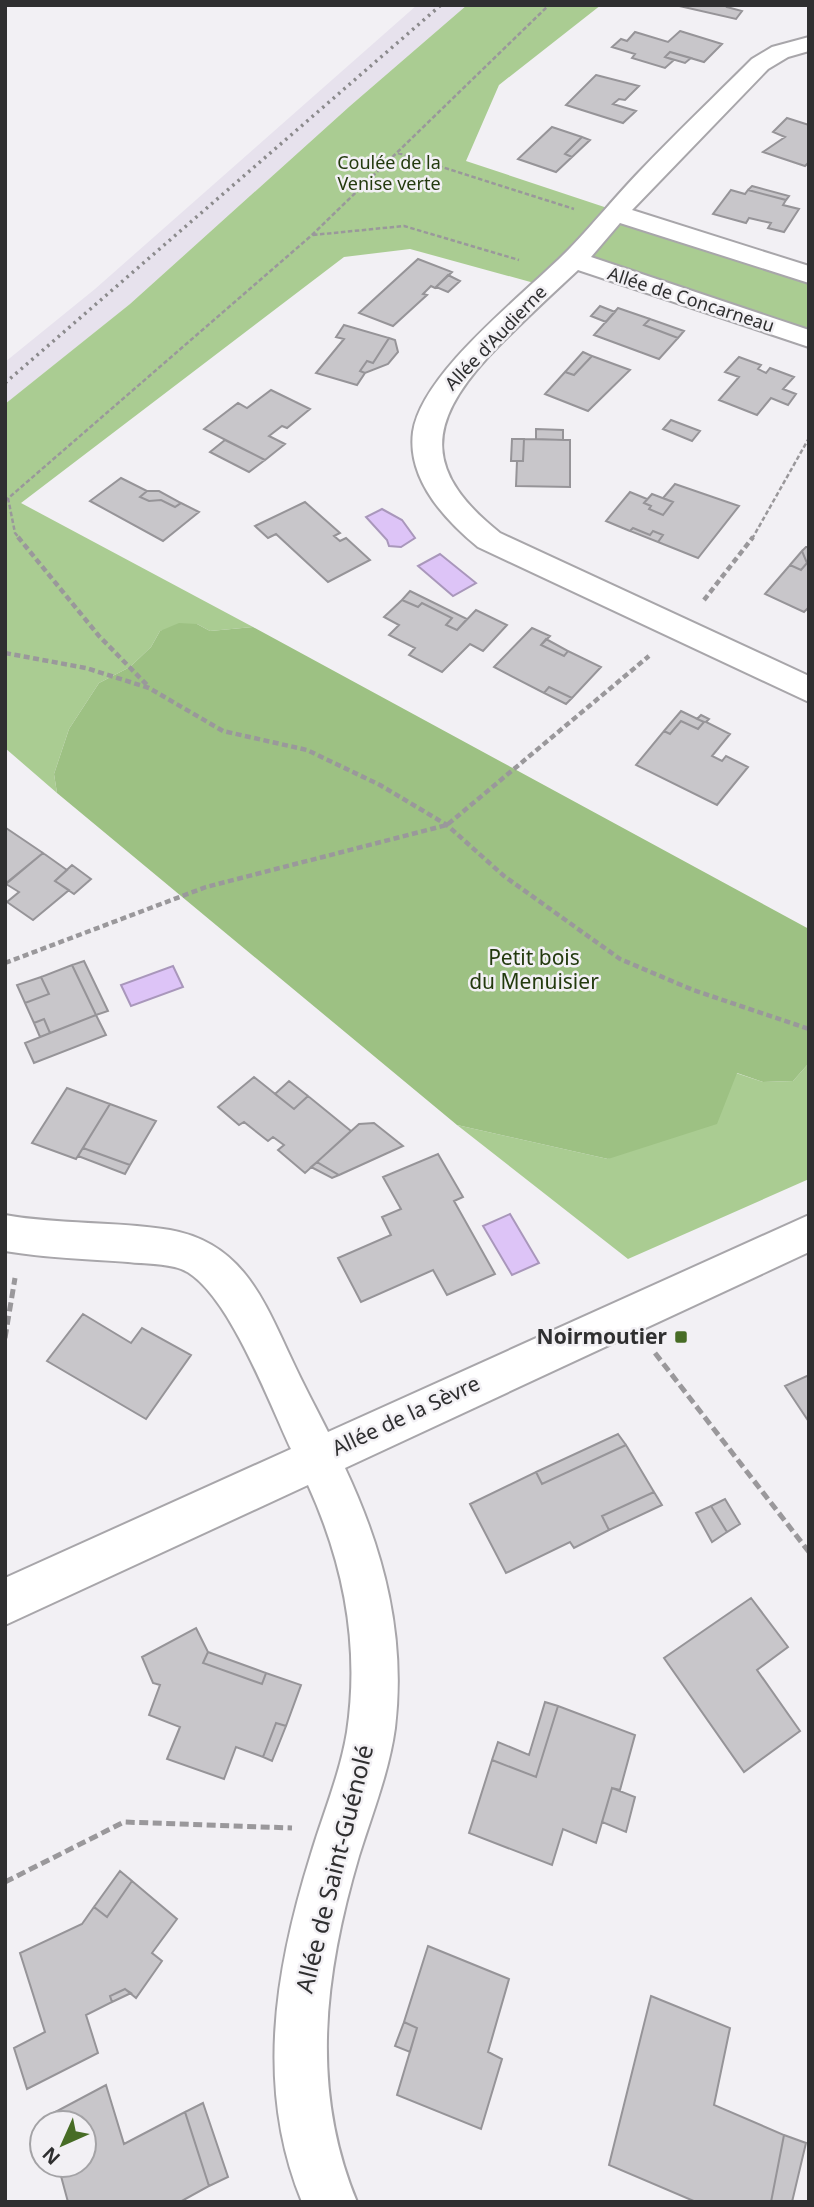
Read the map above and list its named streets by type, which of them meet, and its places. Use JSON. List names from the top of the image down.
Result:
{
  "streets": {
    "street": [
      "Allée de Concarneau",
      "Allée d'Audierne",
      "Allée de la Sèvre",
      "Allée de Saint-Guénolé"
    ]
  },
  "crossings": [
    ["Allée de Concarneau", "Allée d'Audierne"],
    ["Allée de la Sèvre", "Allée de Saint-Guénolé"]
  ],
  "parks": ["Coulée de la Venise verte", "Petit bois du Menuisier"],
  "places": {
    "transit": ["Noirmoutier"]
  },
  "north": "bottom left"
}
